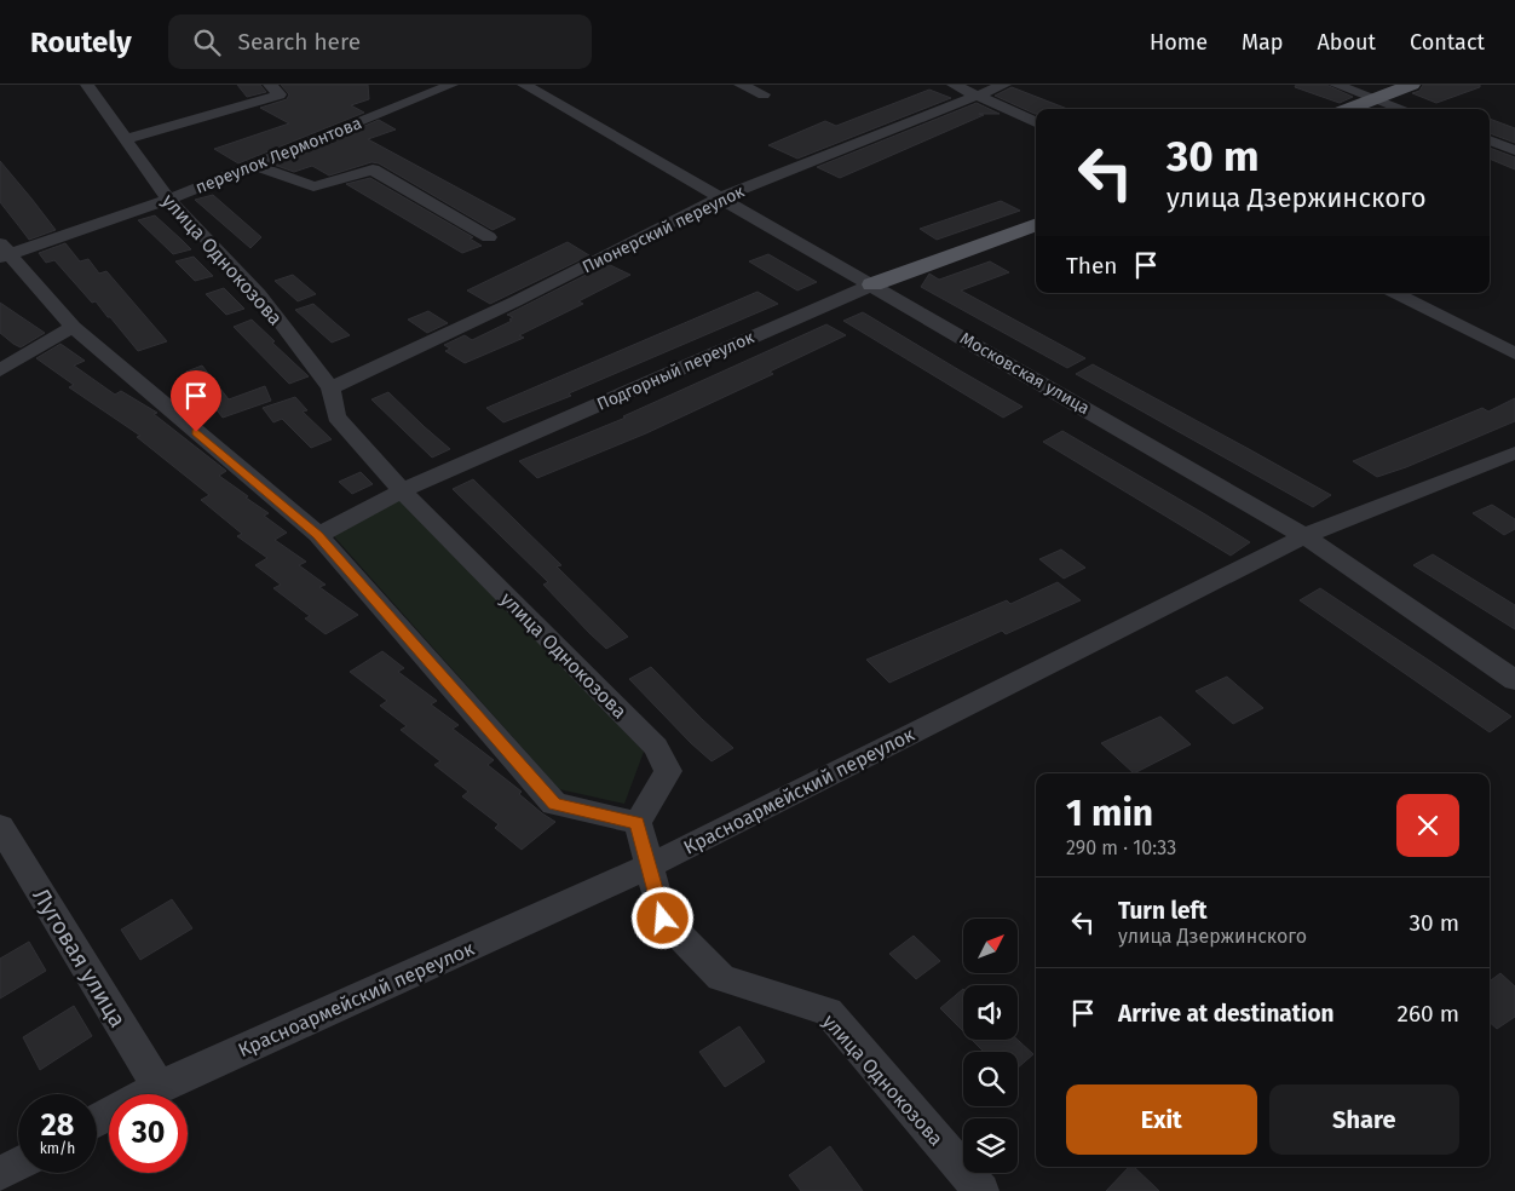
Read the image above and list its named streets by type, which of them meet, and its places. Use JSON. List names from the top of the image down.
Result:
{
  "streets": {
    "main road": ["Подгорный переулок"],
    "street": [
      "переулок Лермонтова",
      "Пионерский переулок",
      "улица Однокозова",
      "Московская улица",
      "Красноармейский переулок",
      "Луговая улица"
    ]
  },
  "crossings": [
    ["переулок Лермонтова", "улица Однокозова"],
    ["Пионерский переулок", "улица Однокозова"],
    ["Пионерский переулок", "Московская улица"],
    ["улица Однокозова", "Подгорный переулок"],
    ["улица Однокозова", "Красноармейский переулок"],
    ["Подгорный переулок", "Московская улица"],
    ["Московская улица", "Красноармейский переулок"],
    ["Красноармейский переулок", "Луговая улица"]
  ],
  "north": "top right",
  "page": {
    "header": "Routely",
    "search": "Search here",
    "nav": [
      "Home",
      "Map",
      "About",
      "Contact"
    ],
    "turn": ["30 m", "улица Дзержинского"],
    "then": "Then",
    "heading": ["1 min", "290 m · 10:33"],
    "list": [
      {
        "name": "Turn left",
        "note": "улица Дзержинского",
        "value": "30 m"
      },
      {
        "name": "Arrive at destination",
        "value": "260 m"
      }
    ],
    "buttons": ["Exit", "Share"],
    "speed": "28 km/h",
    "limit": "30"
  }
}
